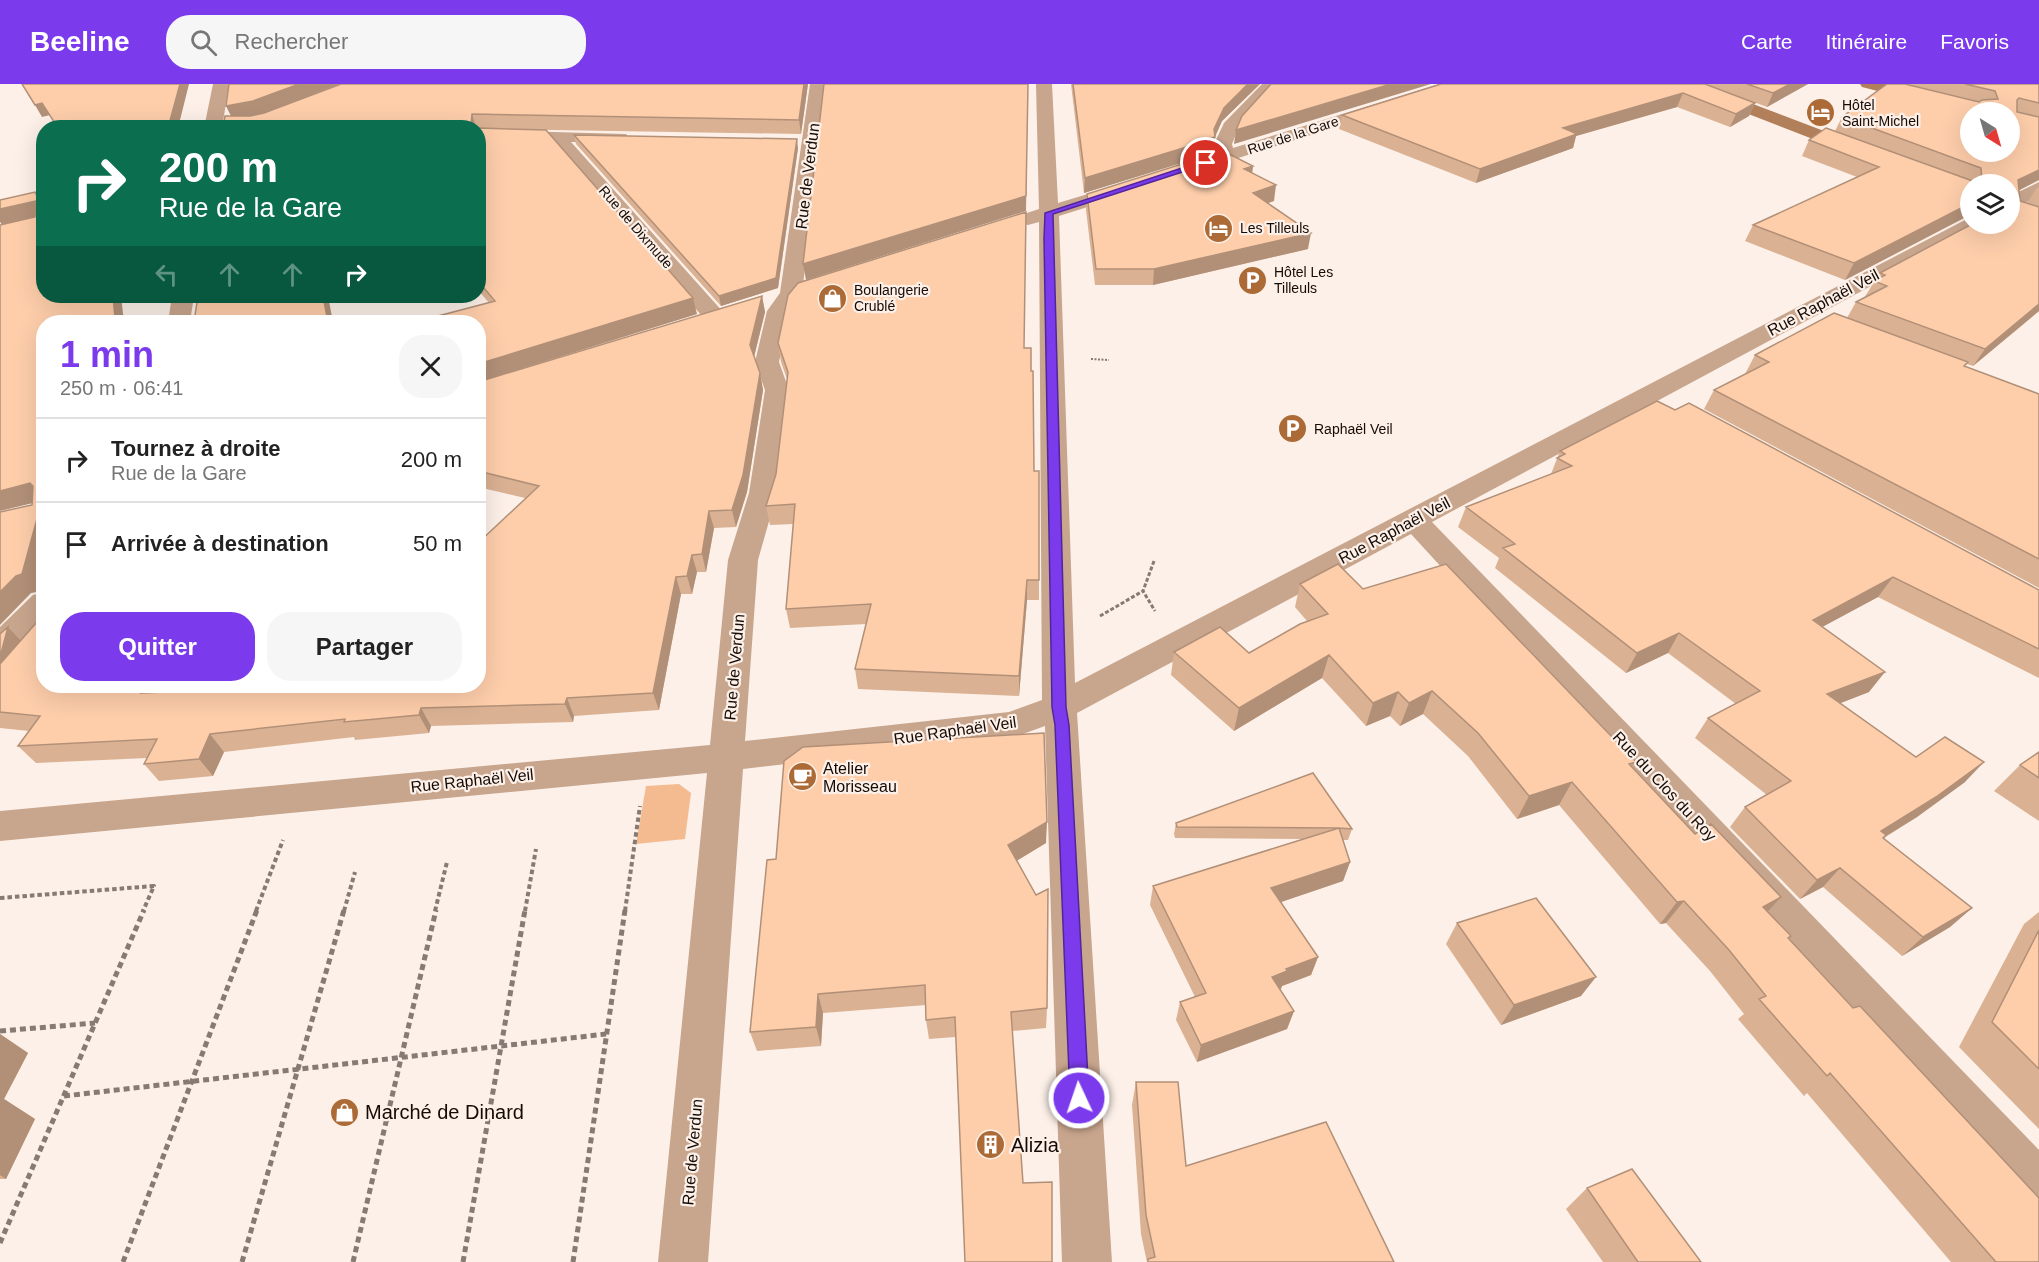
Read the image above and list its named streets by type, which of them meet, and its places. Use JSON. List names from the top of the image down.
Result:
{
  "streets": {
    "street": [
      "Rue de la Gare",
      "Rue de Verdun",
      "Rue de Dixmude",
      "Rue Raphaël Veil",
      "Rue du Clos du Roy"
    ]
  },
  "crossings": [
    ["Rue de Verdun", "Rue Raphaël Veil"],
    ["Rue Raphaël Veil", "Rue du Clos du Roy"]
  ],
  "places": {
    "hotel": ["Hôtel Saint-Michel", "Les Tilleuls"],
    "parking": ["Hôtel Les Tilleuls", "Raphaël Veil"],
    "shop": ["Boulangerie Crublé", "Marché de Dinard"],
    "cafe": ["Atelier Morisseau"],
    "building": ["Alizia"]
  },
  "north": "bottom right",
  "page": {
    "header": "Beeline",
    "search": "Rechercher",
    "nav": ["Carte", "Itinéraire", "Favoris"],
    "turn": ["200 m", "Rue de la Gare"],
    "heading": ["1 min", "250 m · 06:41"],
    "list": [
      {
        "name": "Tournez à droite",
        "note": "Rue de la Gare",
        "value": "200 m"
      },
      {
        "name": "Arrivée à destination",
        "value": "50 m"
      }
    ],
    "buttons": ["Quitter", "Partager"]
  }
}
